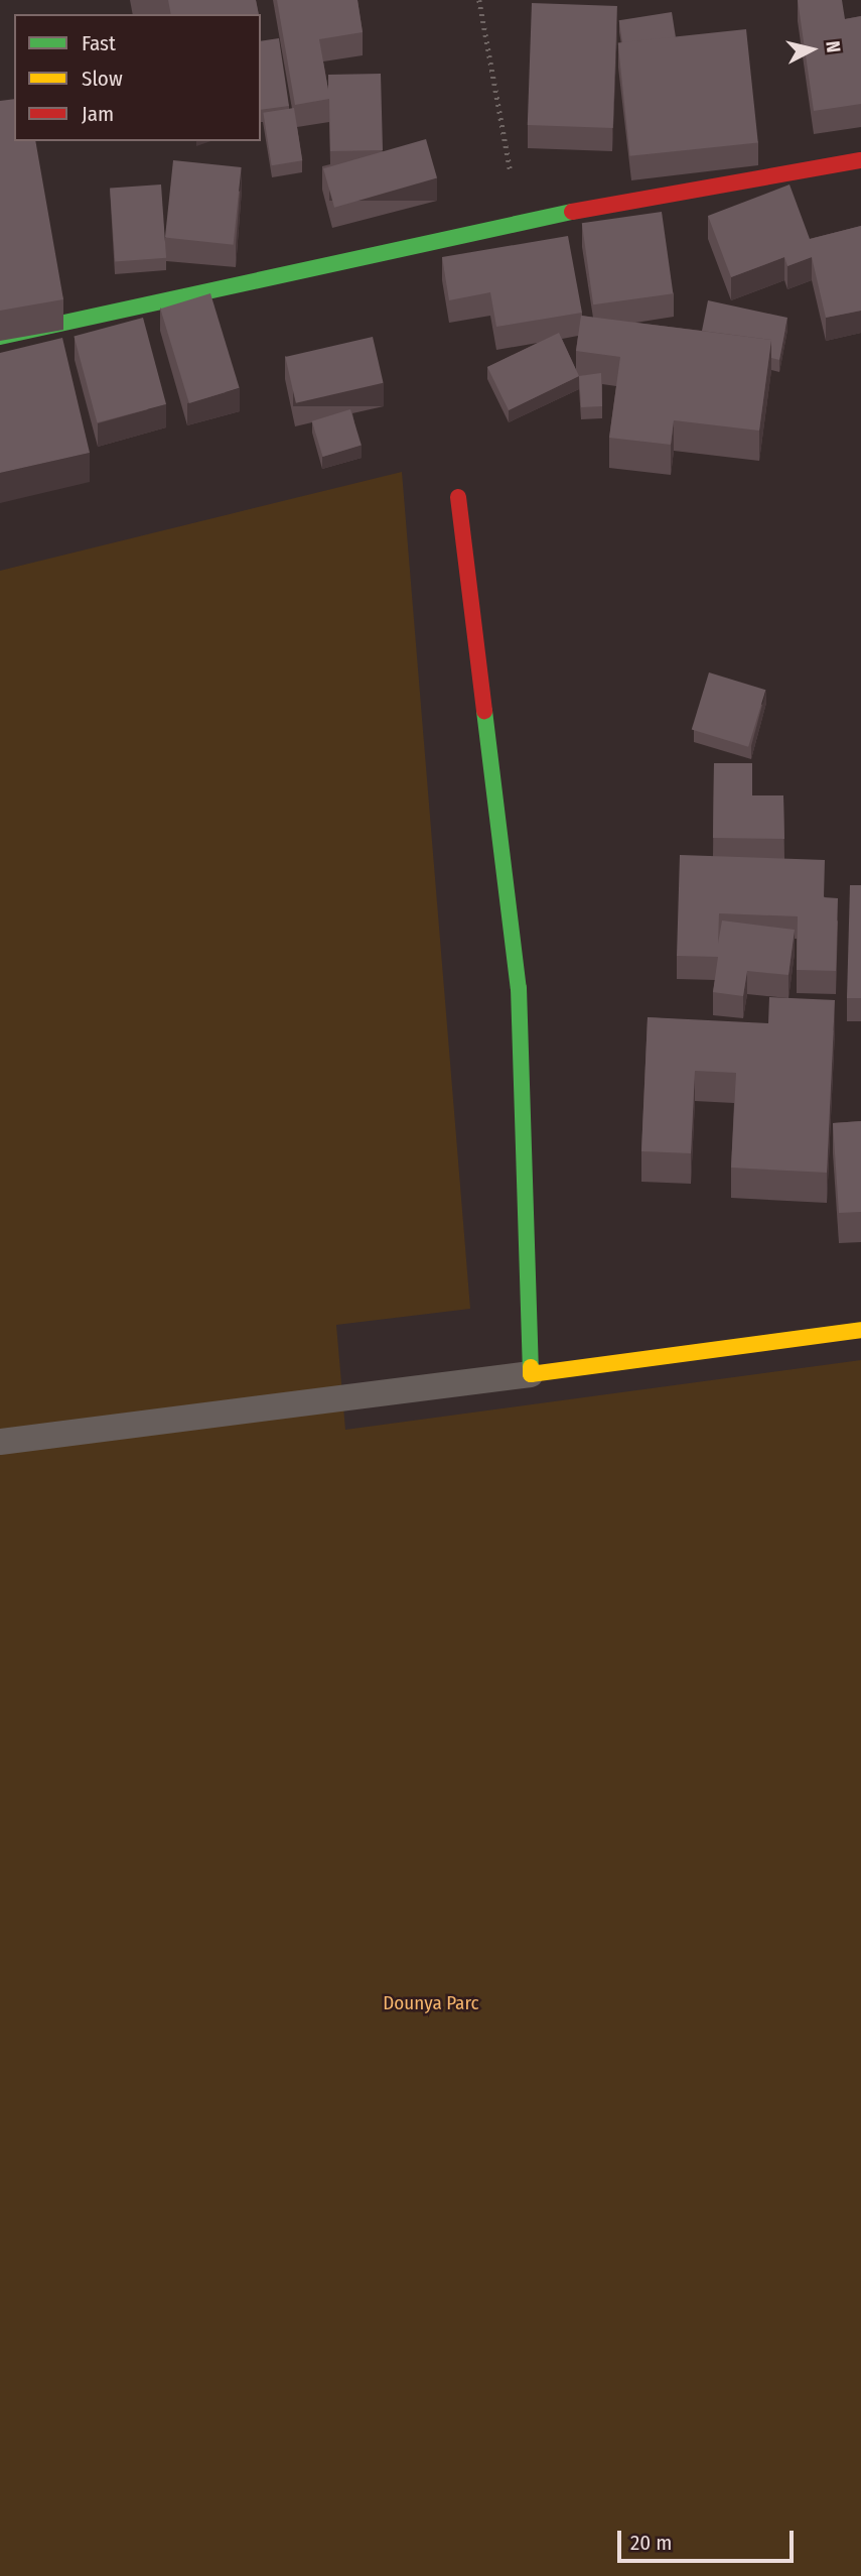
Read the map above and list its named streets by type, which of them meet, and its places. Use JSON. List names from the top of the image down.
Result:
{
  "parks": ["Dounya Parc"],
  "legend": ["Fast", "Slow", "Jam"],
  "scale_bar": "20 m",
  "north": "right"
}
